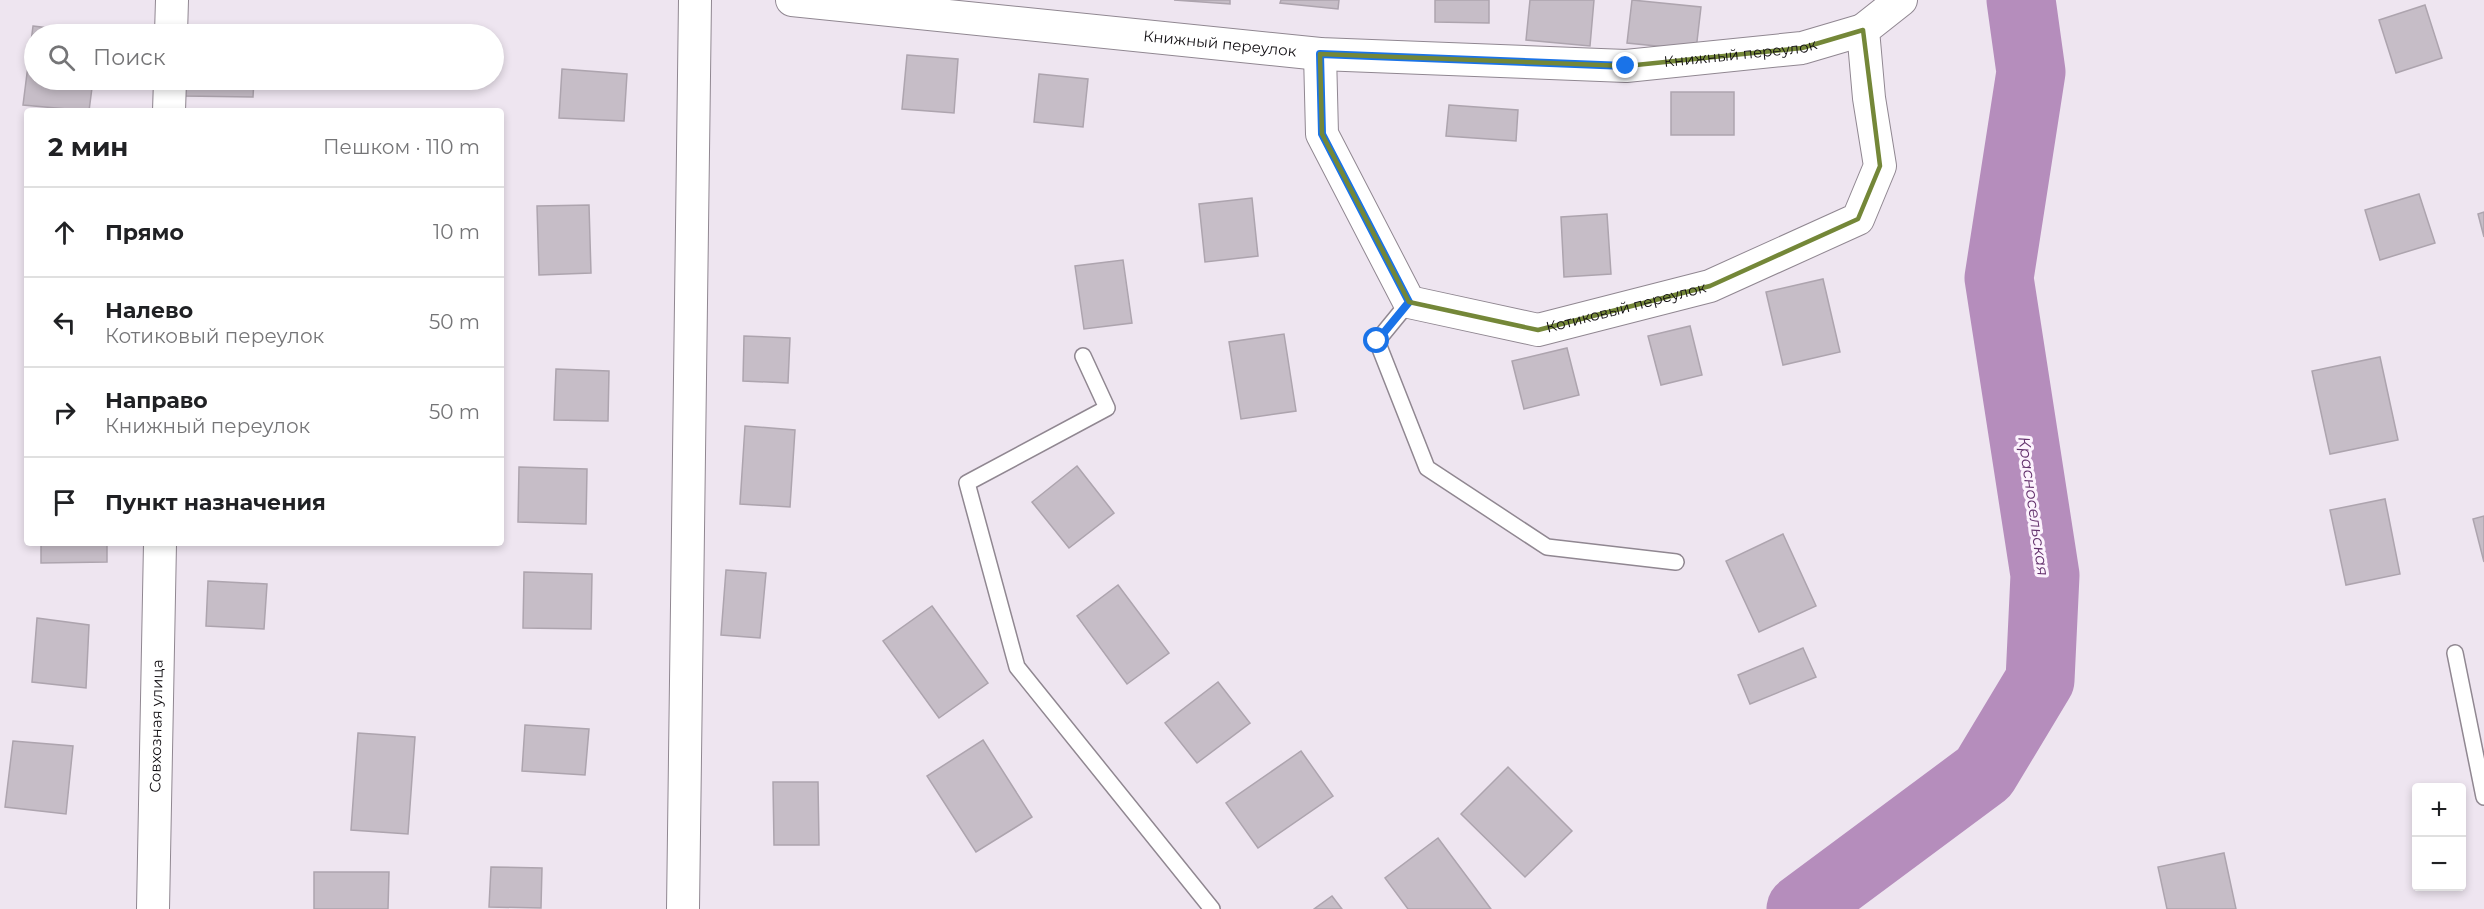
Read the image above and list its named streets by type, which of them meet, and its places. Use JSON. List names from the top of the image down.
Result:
{
  "streets": {
    "street": ["Книжный переулок", "Котиковый переулок", "Совхозная улица"]
  },
  "crossings": [
    ["Книжный переулок", "Котиковый переулок"]
  ],
  "water": ["Красносельская"],
  "page": {
    "search": "Поиск",
    "heading": ["2 мин", "Пешком · 110 m"],
    "list": [
      ["Прямо", "10 m"],
      ["Налево", "Котиковый переулок", "50 m"],
      ["Направо", "Книжный переулок", "50 m"],
      "Пункт назначения"
    ],
    "map_buttons": ["+", "−"]
  }
}
